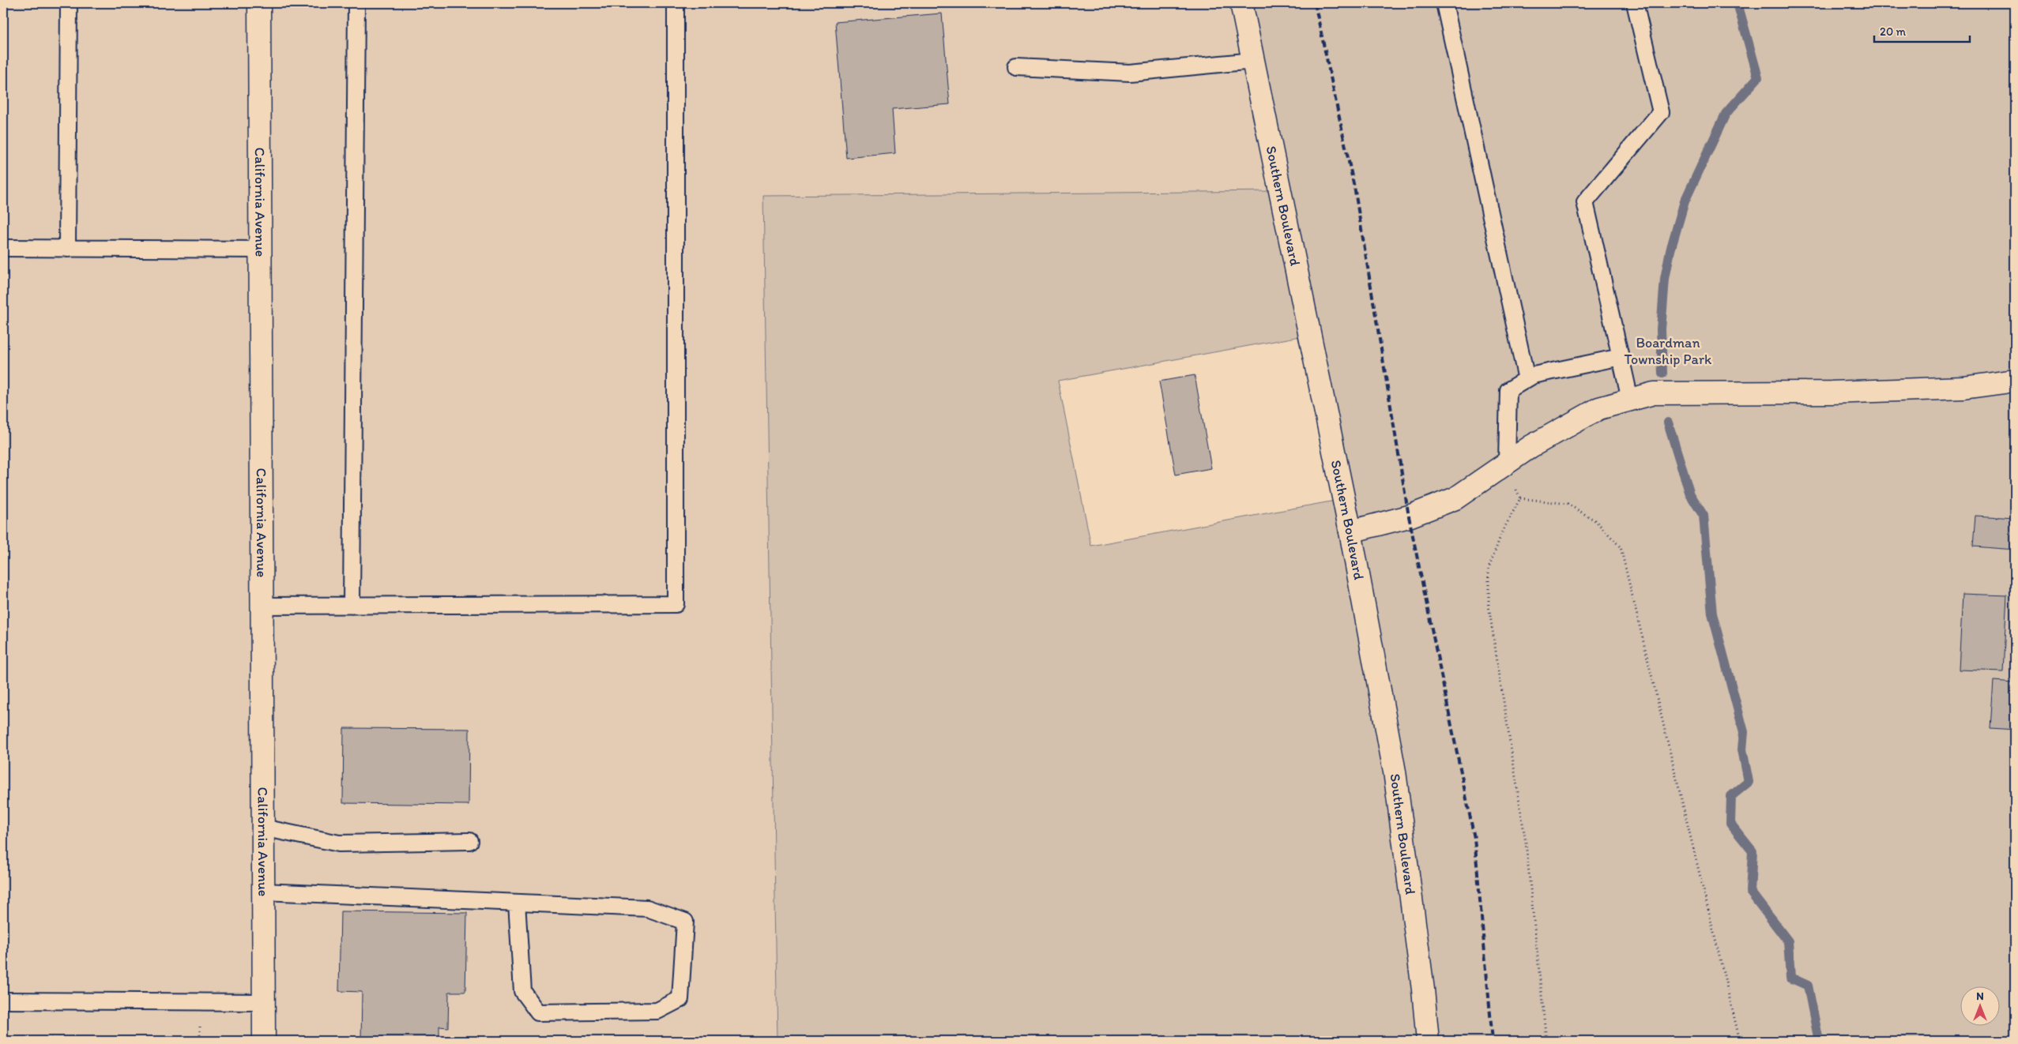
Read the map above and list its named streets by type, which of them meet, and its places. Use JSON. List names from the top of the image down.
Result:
{
  "streets": {
    "street": ["California Avenue", "Southern Boulevard"]
  },
  "parks": ["Boardman Township Park"],
  "scale_bar": "20 m",
  "north": "top"
}
